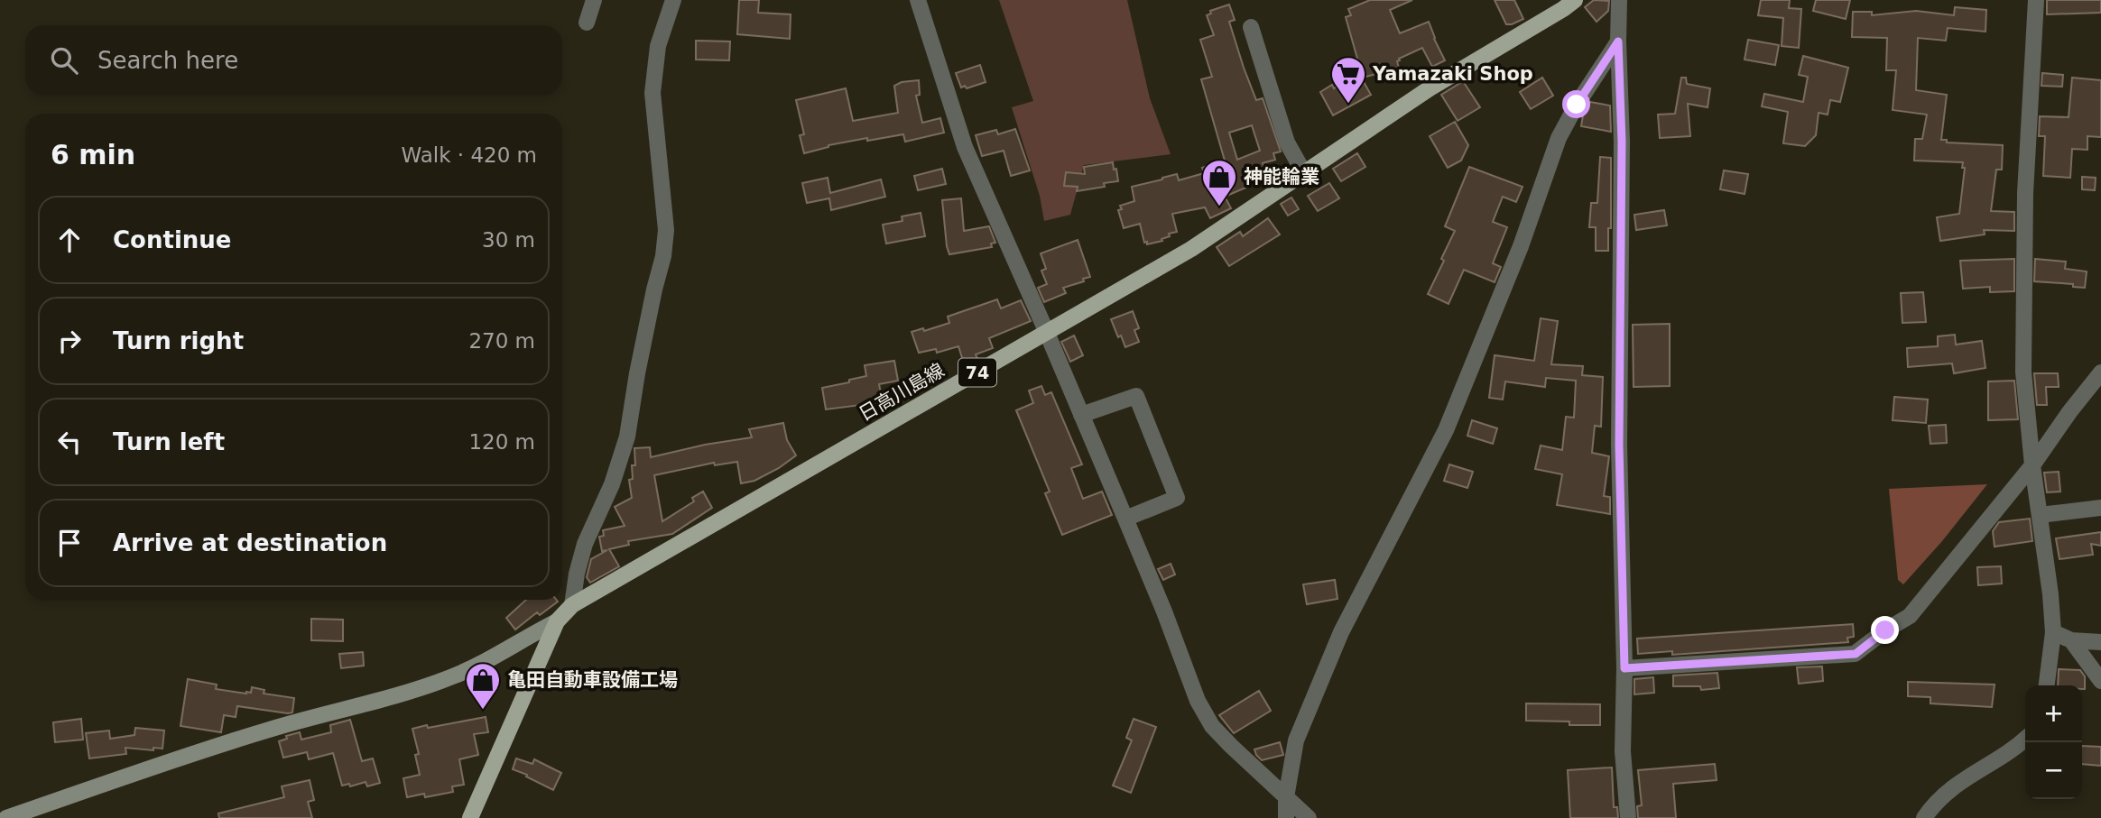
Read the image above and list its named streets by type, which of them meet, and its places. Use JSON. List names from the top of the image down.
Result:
{
  "streets": {
    "main road": ["74", "日高川島線"]
  },
  "places": {
    "supermarket": ["Yamazaki Shop"],
    "shop": ["神能輪業", "亀田自動車設備工場"]
  },
  "page": {
    "search": "Search here",
    "heading": ["6 min", "Walk · 420 m"],
    "list": [
      ["Continue", "30 m"],
      ["Turn right", "270 m"],
      ["Turn left", "120 m"],
      "Arrive at destination"
    ],
    "map_buttons": ["+", "−"]
  }
}
